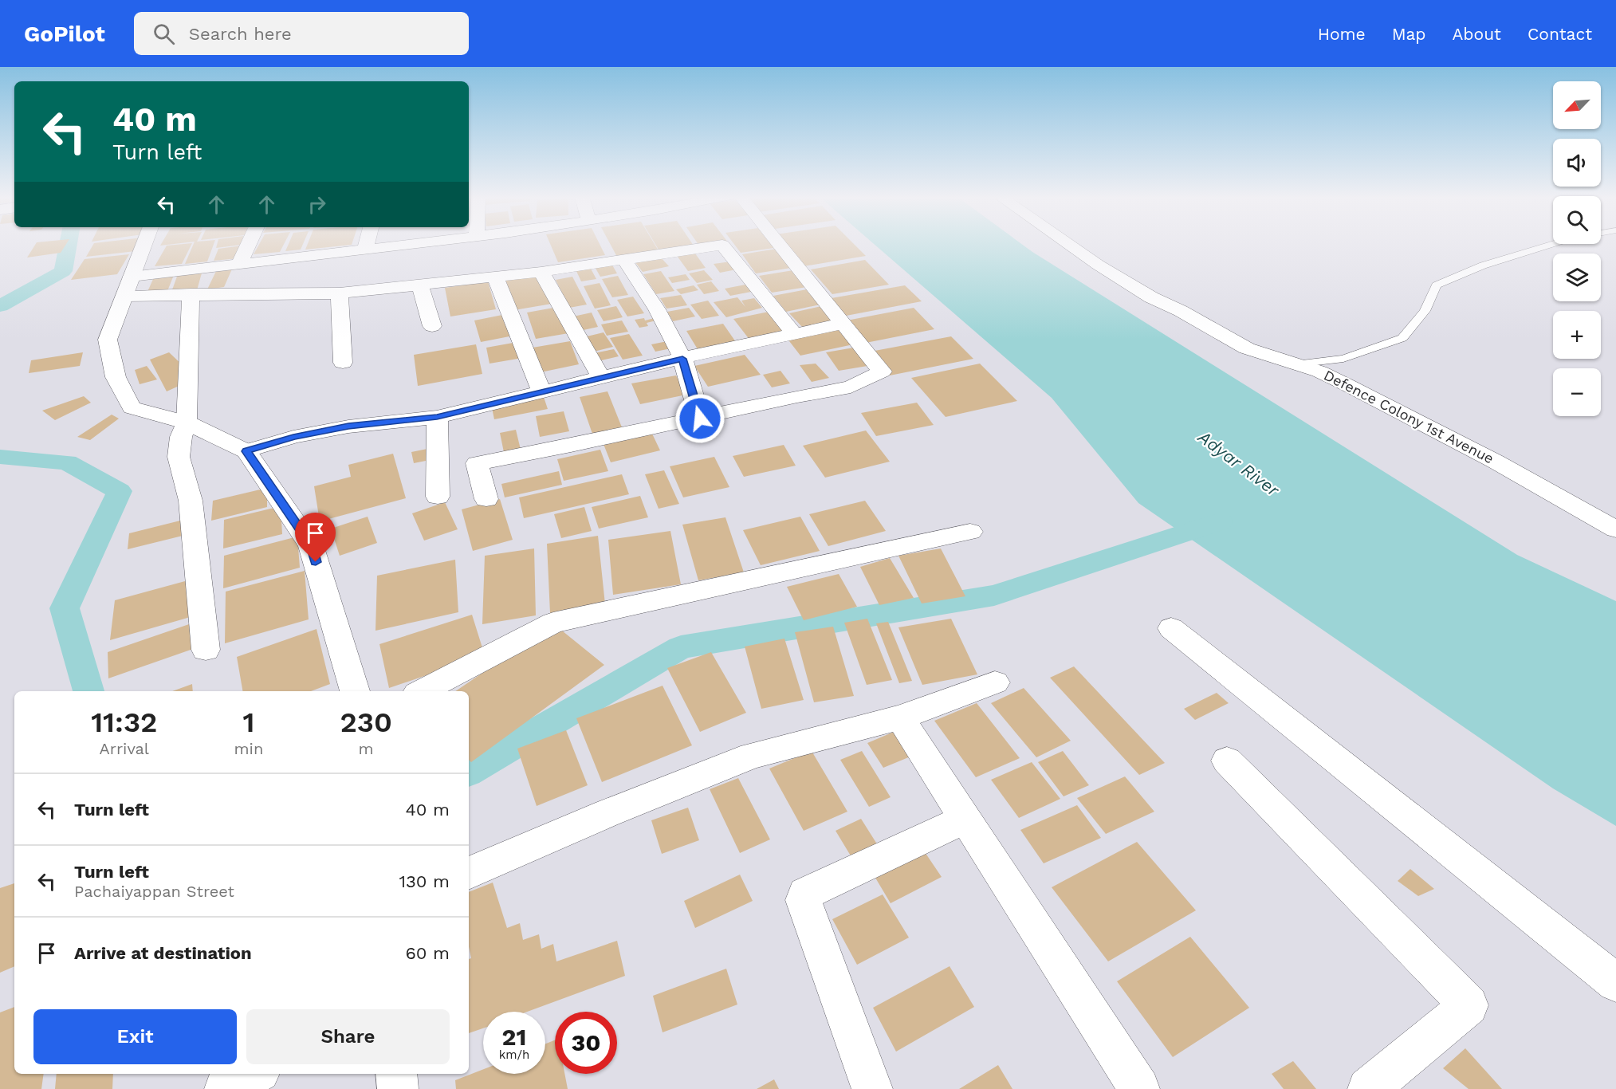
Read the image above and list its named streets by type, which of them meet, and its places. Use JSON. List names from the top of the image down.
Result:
{
  "streets": {
    "street": ["Defence Colony 1st Avenue"]
  },
  "water": ["Adyar River"],
  "north": "bottom left",
  "page": {
    "header": "GoPilot",
    "search": "Search here",
    "nav": [
      "Home",
      "Map",
      "About",
      "Contact"
    ],
    "map_buttons": ["+", "−"],
    "turn": ["40 m", "Turn left"],
    "eta": [
      "11:32",
      "Arrival",
      "1",
      "min",
      "230",
      "m"
    ],
    "list": [
      {
        "name": "Turn left",
        "value": "40 m"
      },
      {
        "name": "Turn left",
        "note": "Pachaiyappan Street",
        "value": "130 m"
      },
      {
        "name": "Arrive at destination",
        "value": "60 m"
      }
    ],
    "buttons": ["Exit", "Share"],
    "speed": "21 km/h",
    "limit": "30"
  }
}
